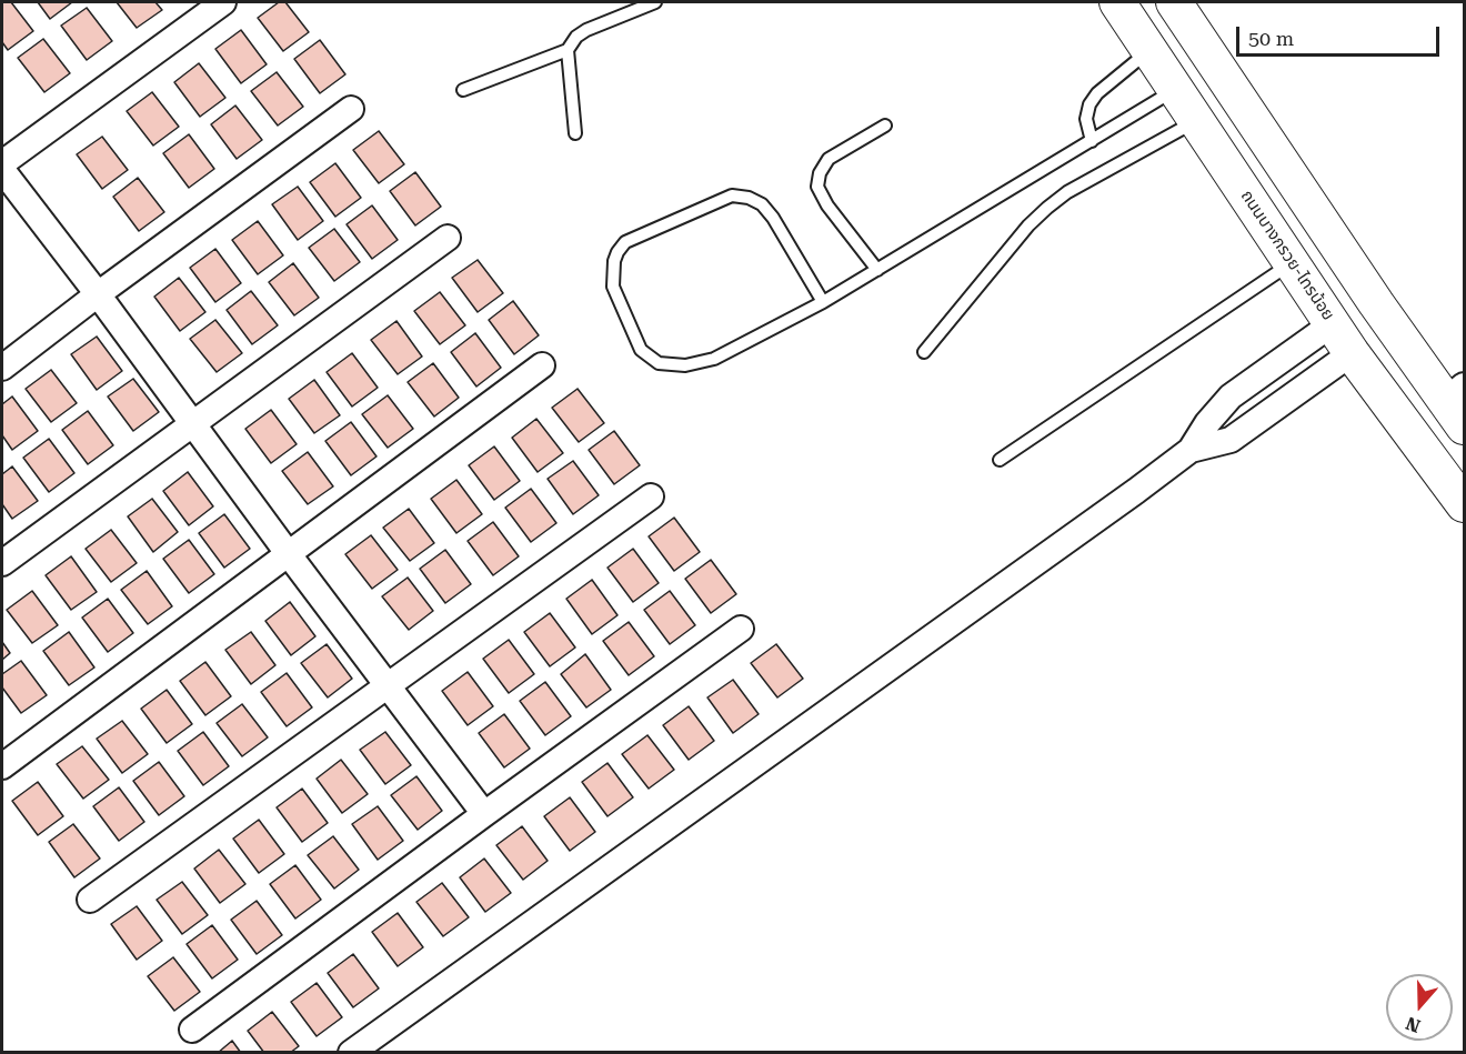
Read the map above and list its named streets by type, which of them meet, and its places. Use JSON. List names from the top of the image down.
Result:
{
  "streets": {
    "main road": ["ถนนบางกรวย-ไทรน้อย"]
  },
  "scale_bar": "50 m",
  "north": "bottom"
}
